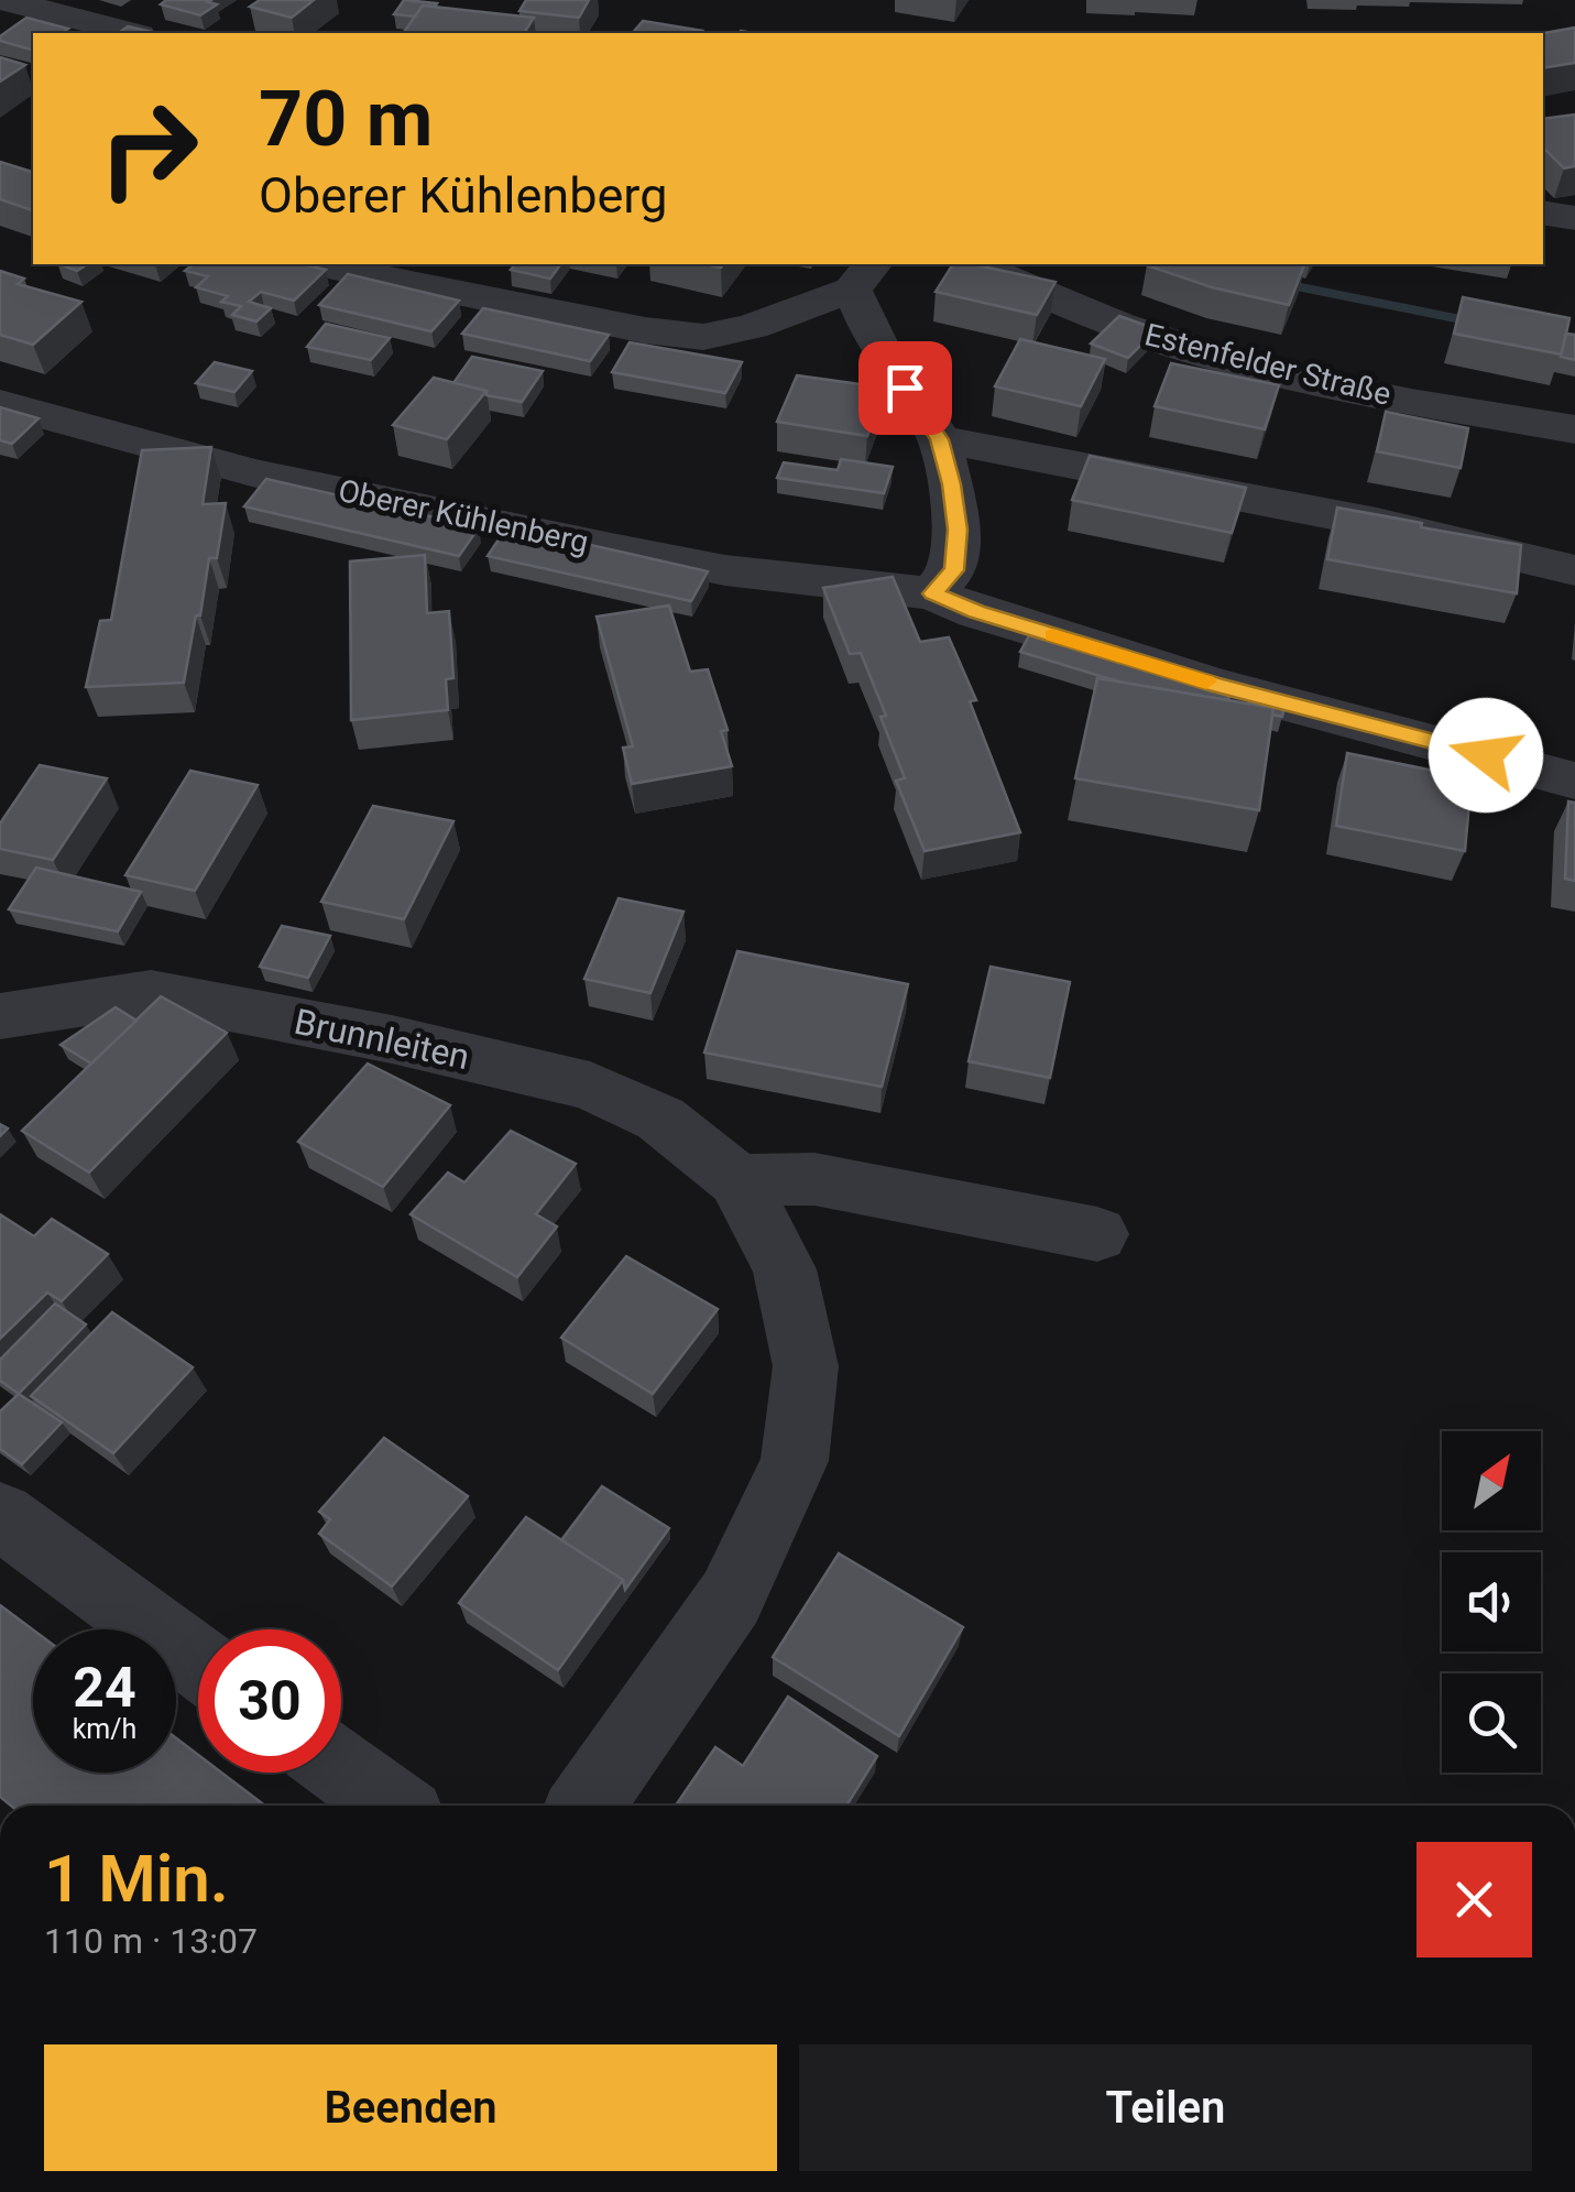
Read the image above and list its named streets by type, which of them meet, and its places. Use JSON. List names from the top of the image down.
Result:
{
  "streets": {
    "street": ["Estenfelder Straße", "Oberer Kühlenberg", "Brunnleiten"]
  },
  "north": "top right",
  "page": {
    "turn": ["70 m", "Oberer Kühlenberg"],
    "speed": "24 km/h",
    "limit": "30",
    "heading": ["1 Min.", "110 m · 13:07"],
    "buttons": ["Beenden", "Teilen"]
  }
}
